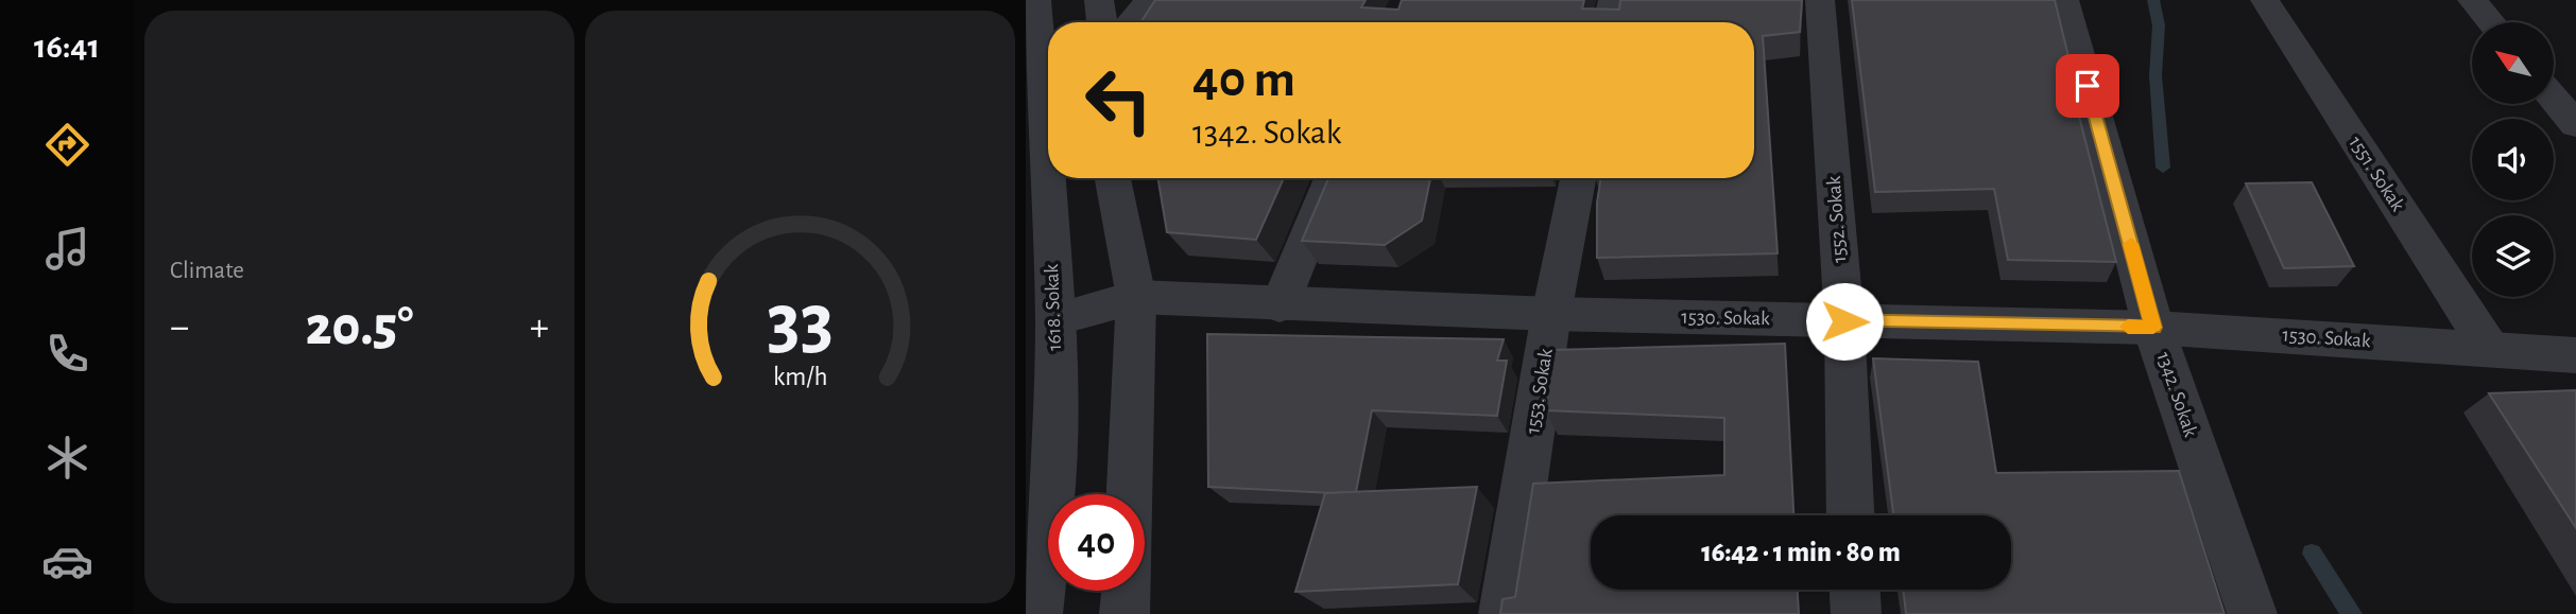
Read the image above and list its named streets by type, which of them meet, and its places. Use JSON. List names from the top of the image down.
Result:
{
  "streets": {
    "street": [
      "1551. Sokak",
      "1552. Sokak",
      "1618. Sokak",
      "1530. Sokak",
      "1553. Sokak",
      "1342. Sokak"
    ]
  },
  "crossings": [
    ["1551. Sokak", "1530. Sokak"],
    ["1552. Sokak", "1530. Sokak"],
    ["1618. Sokak", "1530. Sokak"],
    ["1530. Sokak", "1553. Sokak"],
    ["1530. Sokak", "1342. Sokak"]
  ],
  "north": "top left",
  "page": {
    "tabs": "16:41",
    "tile": "Climate",
    "turn": ["40 m", "1342. Sokak"],
    "heat": ["−", "20.5°", "+"],
    "limit": "40",
    "trip": "16:42 · 1 min · 80 m",
    "gauge": ["33", "km/h"]
  }
}
